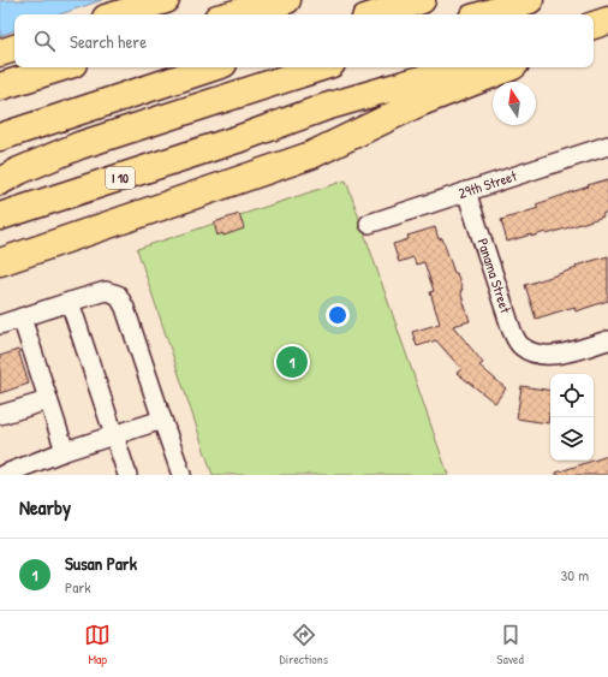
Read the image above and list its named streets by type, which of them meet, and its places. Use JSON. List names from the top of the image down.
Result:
{
  "streets": {
    "highway": ["I 10"],
    "street": ["29th Street", "Panama Street"]
  },
  "crossings": [
    ["29th Street", "Panama Street"]
  ],
  "north": "top",
  "page": {
    "search": "Search here",
    "pins": "1",
    "heading": "Nearby",
    "list": [
      {
        "mark": "1",
        "name": "Susan Park",
        "note": "Park",
        "value": "30 m"
      }
    ],
    "nav": ["Map", "Directions", "Saved"]
  }
}
